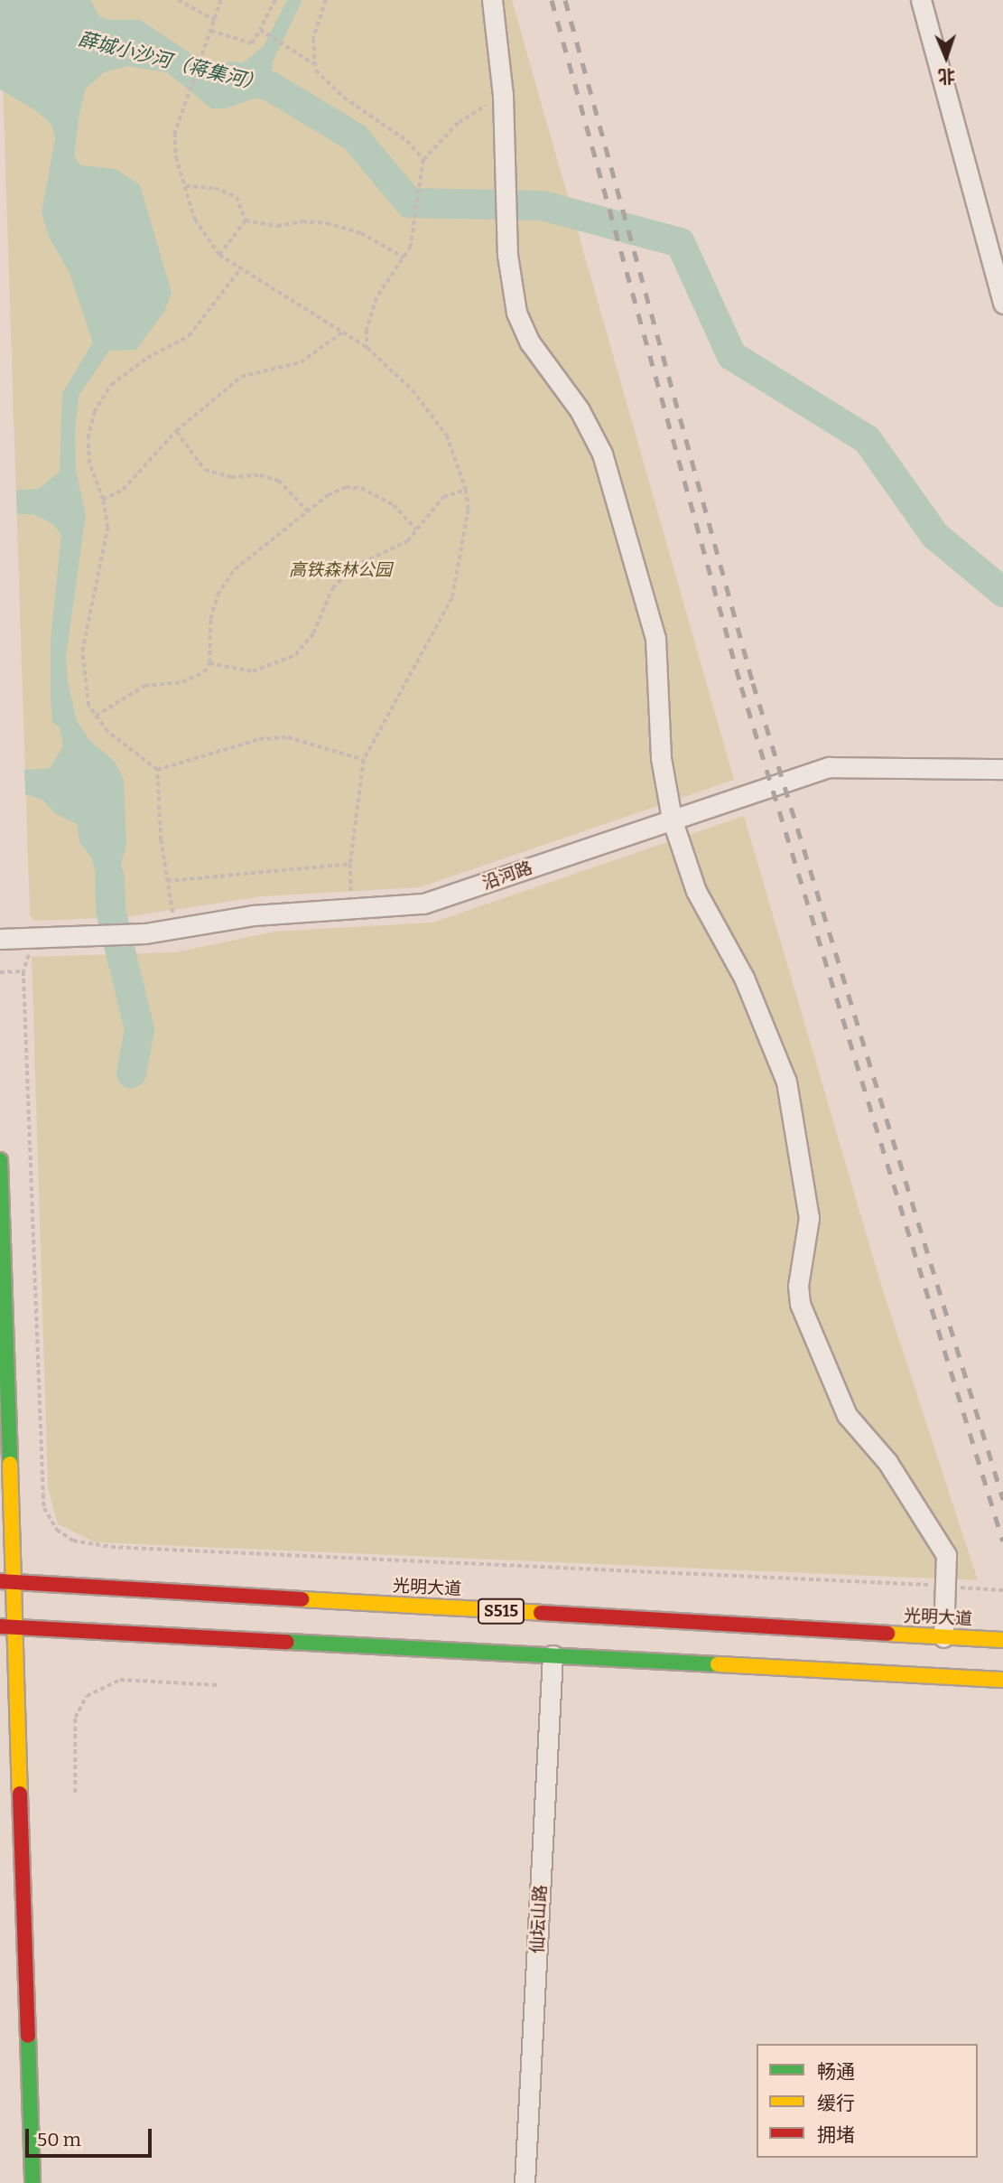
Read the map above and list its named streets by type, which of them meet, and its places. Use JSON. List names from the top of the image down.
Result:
{
  "streets": {
    "main road": ["光明大道", "S515"],
    "street": ["沿河路", "仙坛山路"]
  },
  "water": ["薛城小沙河（蒋集河）"],
  "parks": ["高铁森林公园"],
  "legend": ["畅通", "缓行", "拥堵"],
  "scale_bar": "50 m",
  "north": "bottom"
}
